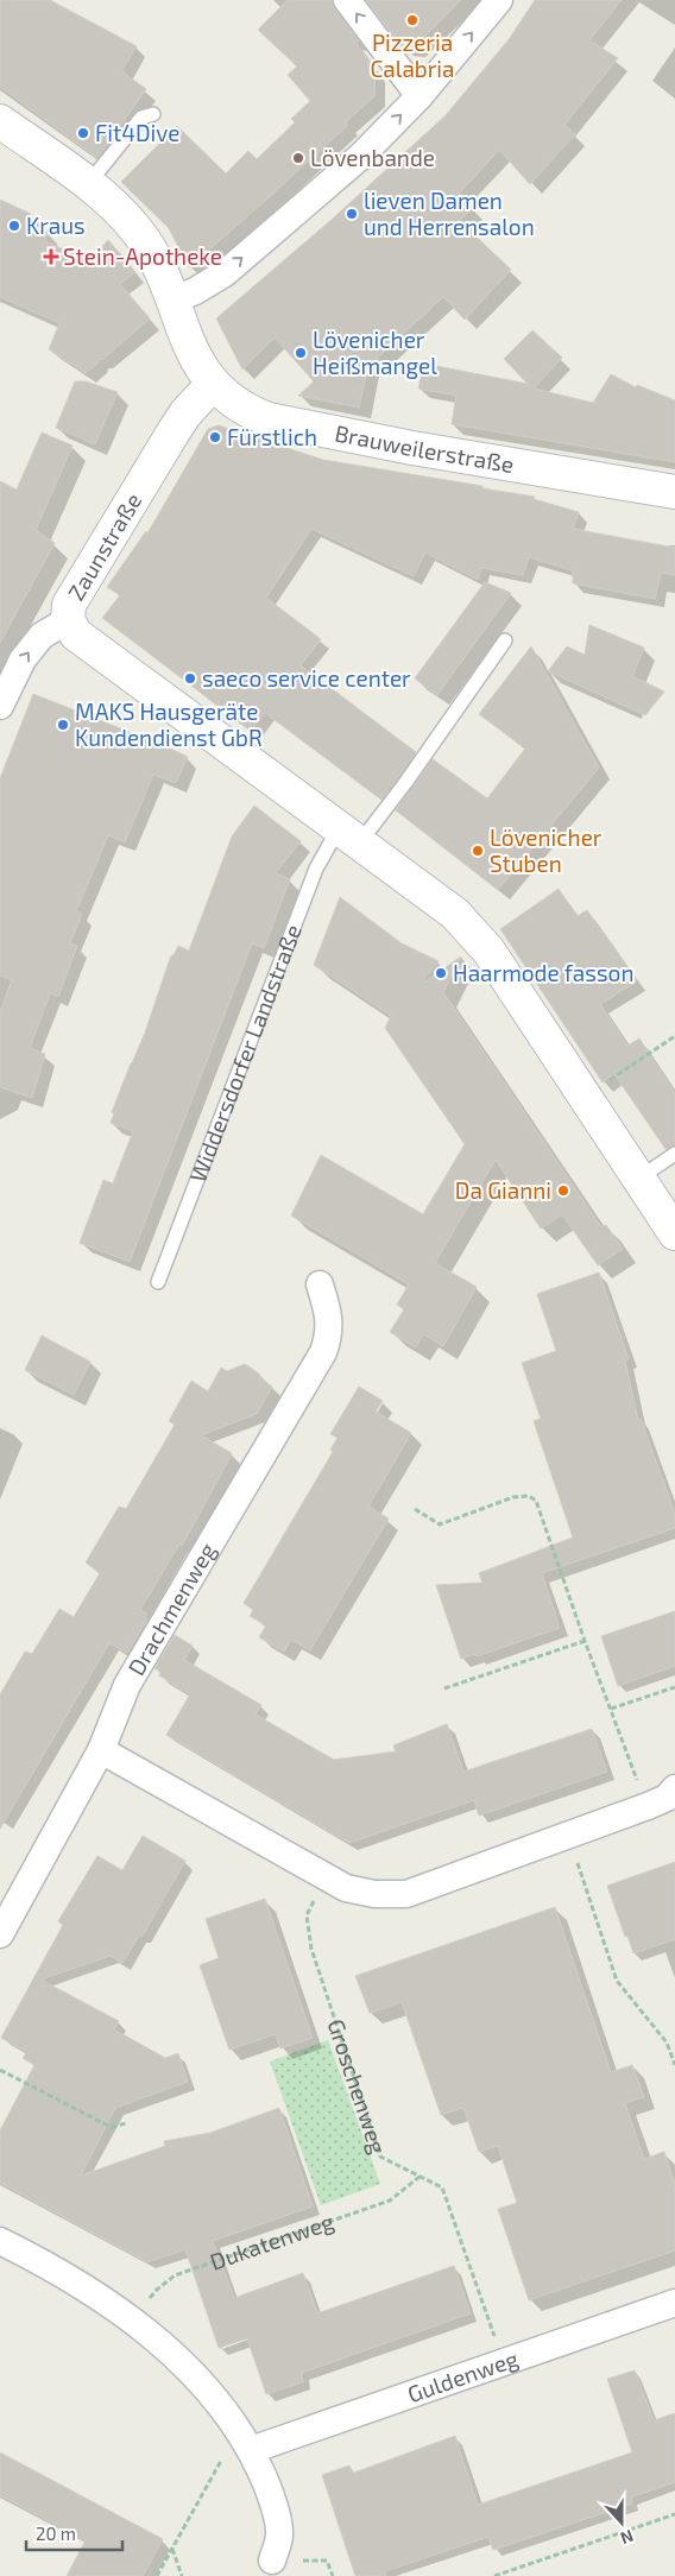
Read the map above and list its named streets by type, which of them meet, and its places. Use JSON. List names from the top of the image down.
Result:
{
  "streets": {
    "street": [
      "Brauweilerstraße",
      "Zaunstraße",
      "Drachmenweg",
      "Guldenweg"
    ],
    "lane": ["Widdersdorfer Landstraße"],
    "path": ["Groschenweg", "Dukatenweg"]
  },
  "crossings": [
    ["Brauweilerstraße", "Zaunstraße"],
    ["Groschenweg", "Dukatenweg"],
    ["Groschenweg", "Guldenweg"]
  ],
  "places": {
    "other": [
      "Pizzeria Calabria",
      "Fit4Dive",
      "Lövenbande",
      "lieven Damen und Herrensalon",
      "Kraus",
      "Lövenicher Heißmangel",
      "Fürstlich",
      "saeco service center",
      "MAKS Hausgeräte Kundendienst GbR",
      "Lövenicher Stuben",
      "Haarmode fasson",
      "Da Gianni"
    ],
    "health": ["Stein-Apotheke"]
  },
  "scale_bar": "20 m",
  "north": "bottom"
}
